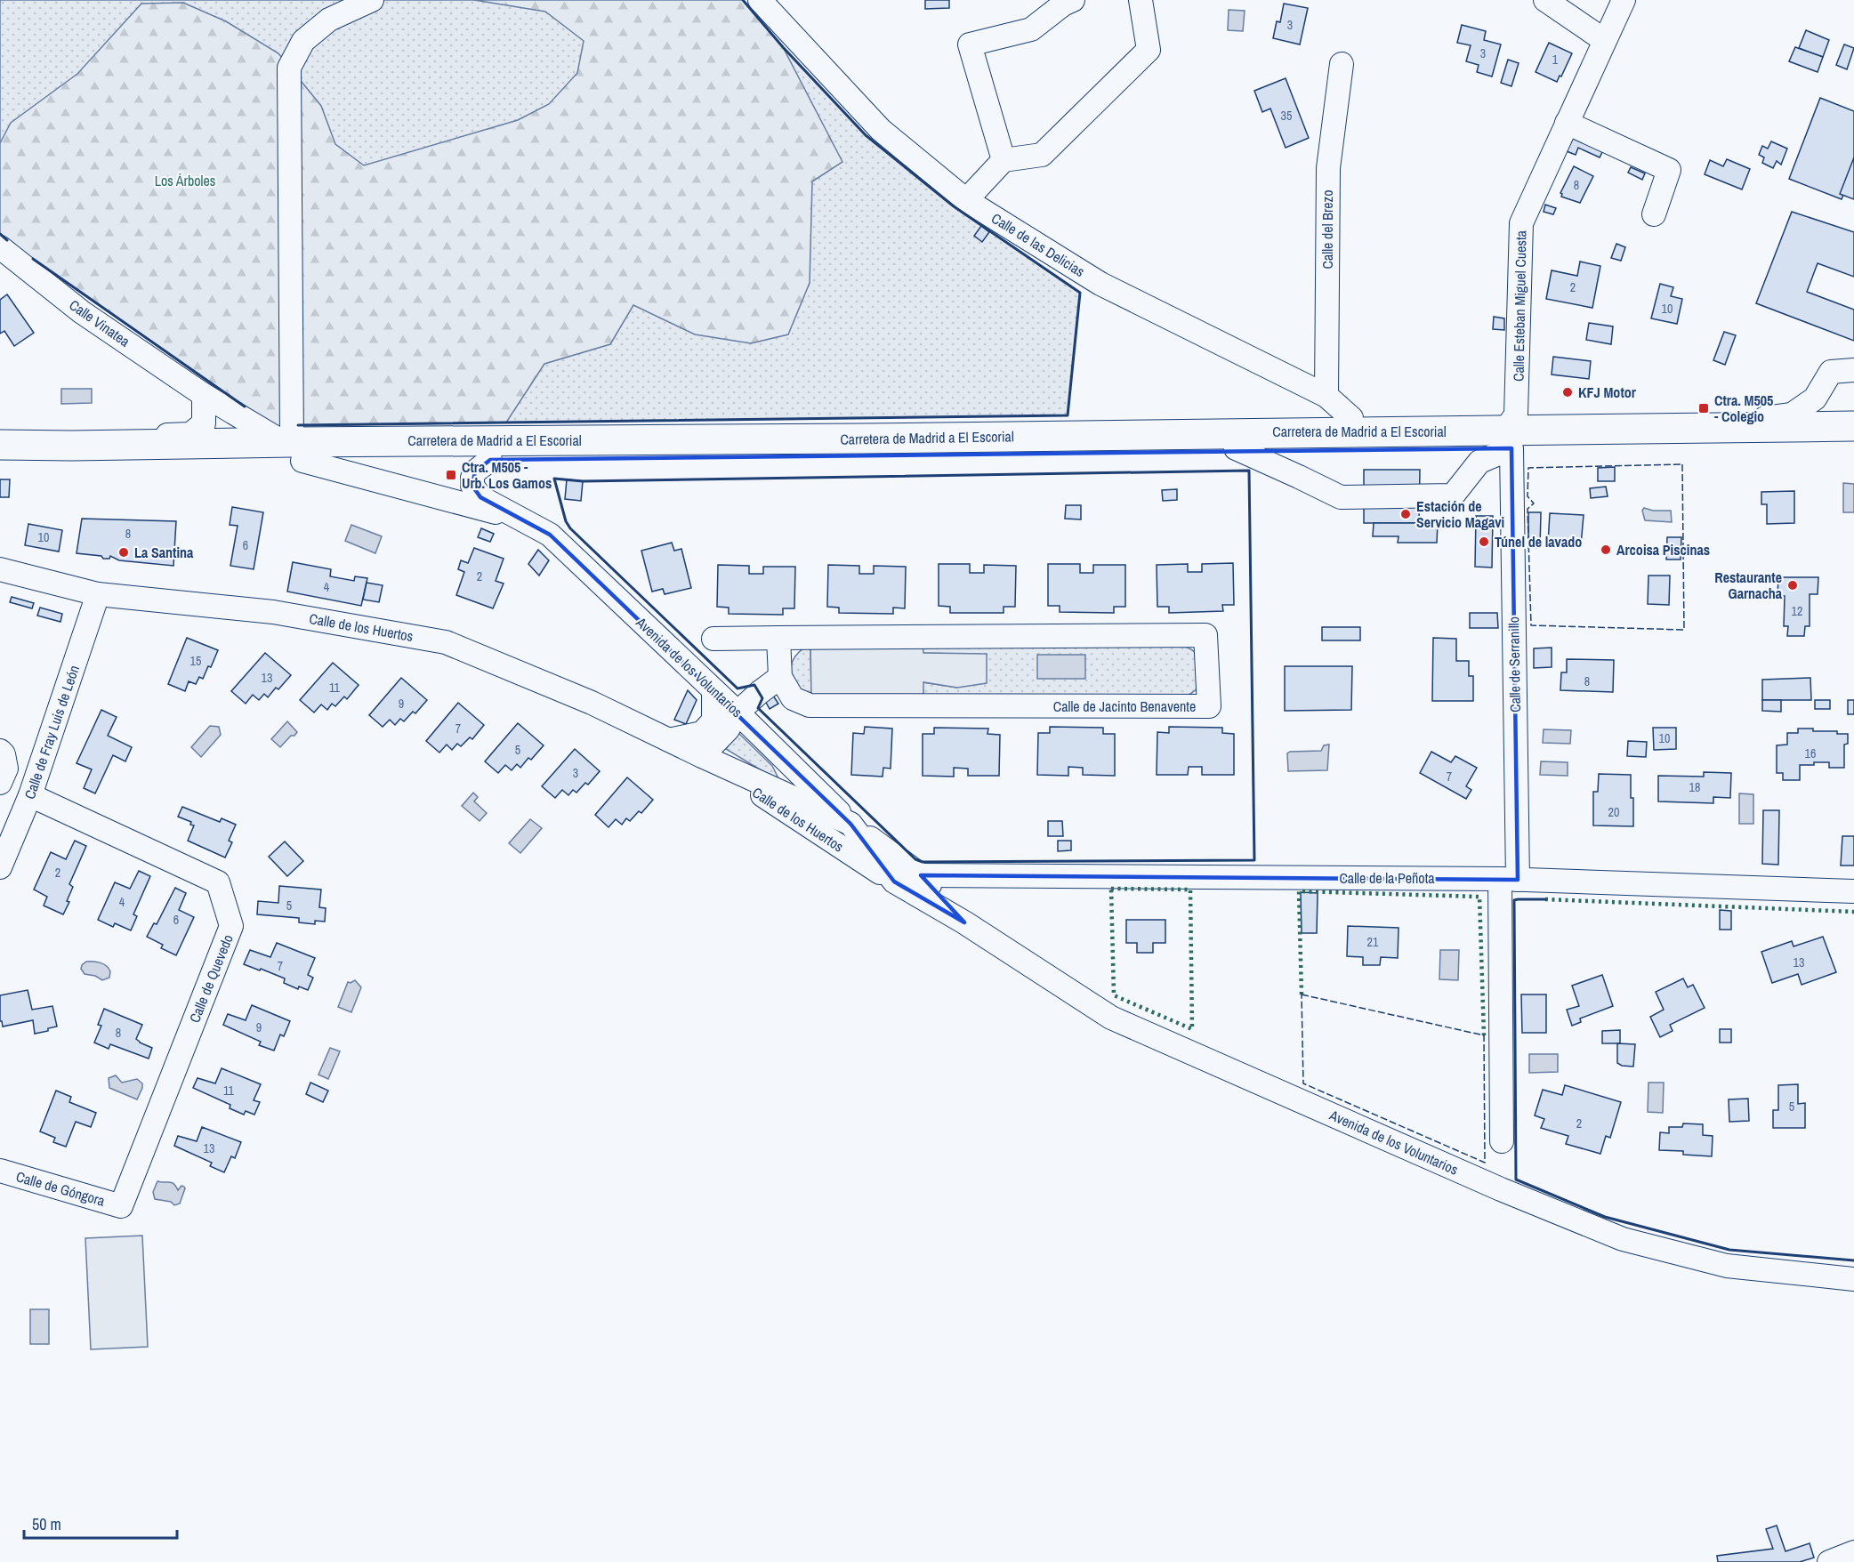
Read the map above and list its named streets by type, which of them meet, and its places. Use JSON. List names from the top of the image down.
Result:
{
  "streets": {
    "highway": ["Carretera de Madrid a El Escorial"],
    "street": [
      "Calle del Brezo",
      "Calle de las Delicias",
      "Calle Esteban Miguel Cuesta",
      "Calle Vinatea",
      "Calle de los Huertos",
      "Calle de Serranillo",
      "Avenida de los Voluntarios",
      "Calle de Jacinto Benavente",
      "Calle de Fray Luis de León",
      "Calle de la Peñota",
      "Calle de Quevedo",
      "Calle de Góngora"
    ]
  },
  "crossings": [
    ["Calle del Brezo", "Calle de las Delicias"],
    ["Calle de las Delicias", "Carretera de Madrid a El Escorial"],
    ["Calle Esteban Miguel Cuesta", "Carretera de Madrid a El Escorial"],
    ["Calle Esteban Miguel Cuesta", "Calle de Serranillo"],
    ["Calle Vinatea", "Carretera de Madrid a El Escorial"],
    ["Calle Vinatea", "Avenida de los Voluntarios"],
    ["Carretera de Madrid a El Escorial", "Calle de Serranillo"],
    ["Carretera de Madrid a El Escorial", "Avenida de los Voluntarios"],
    ["Calle de los Huertos", "Avenida de los Voluntarios"],
    ["Calle de los Huertos", "Calle de Fray Luis de León"],
    ["Calle de Serranillo", "Calle de la Peñota"],
    ["Avenida de los Voluntarios", "Calle de la Peñota"],
    ["Calle de Fray Luis de León", "Calle de Quevedo"],
    ["Calle de Quevedo", "Calle de Góngora"]
  ],
  "parks": ["Los Árboles"],
  "places": {
    "other": [
      "KFJ Motor",
      "Estación de Servicio Magavi",
      "Túnel de lavado",
      "Arcoisa Piscinas",
      "La Santina",
      "Restaurante Garnacha"
    ],
    "transit": ["Ctra. M505 - Colegio", "Ctra. M505 - Urb. Los Gamos"]
  },
  "house_numbers": [
    "3",
    "3",
    "1",
    "35",
    "8",
    "2",
    "10",
    "8",
    "10",
    "6",
    "2",
    "4",
    "12",
    "15",
    "13",
    "8",
    "11",
    "9",
    "7",
    "10",
    "5",
    "16",
    "3",
    "7",
    "18",
    "20",
    "2",
    "4",
    "5",
    "6",
    "21",
    "13",
    "7",
    "9",
    "8",
    "11",
    "5",
    "2",
    "13"
  ],
  "scale_bar": "50 m"
}
